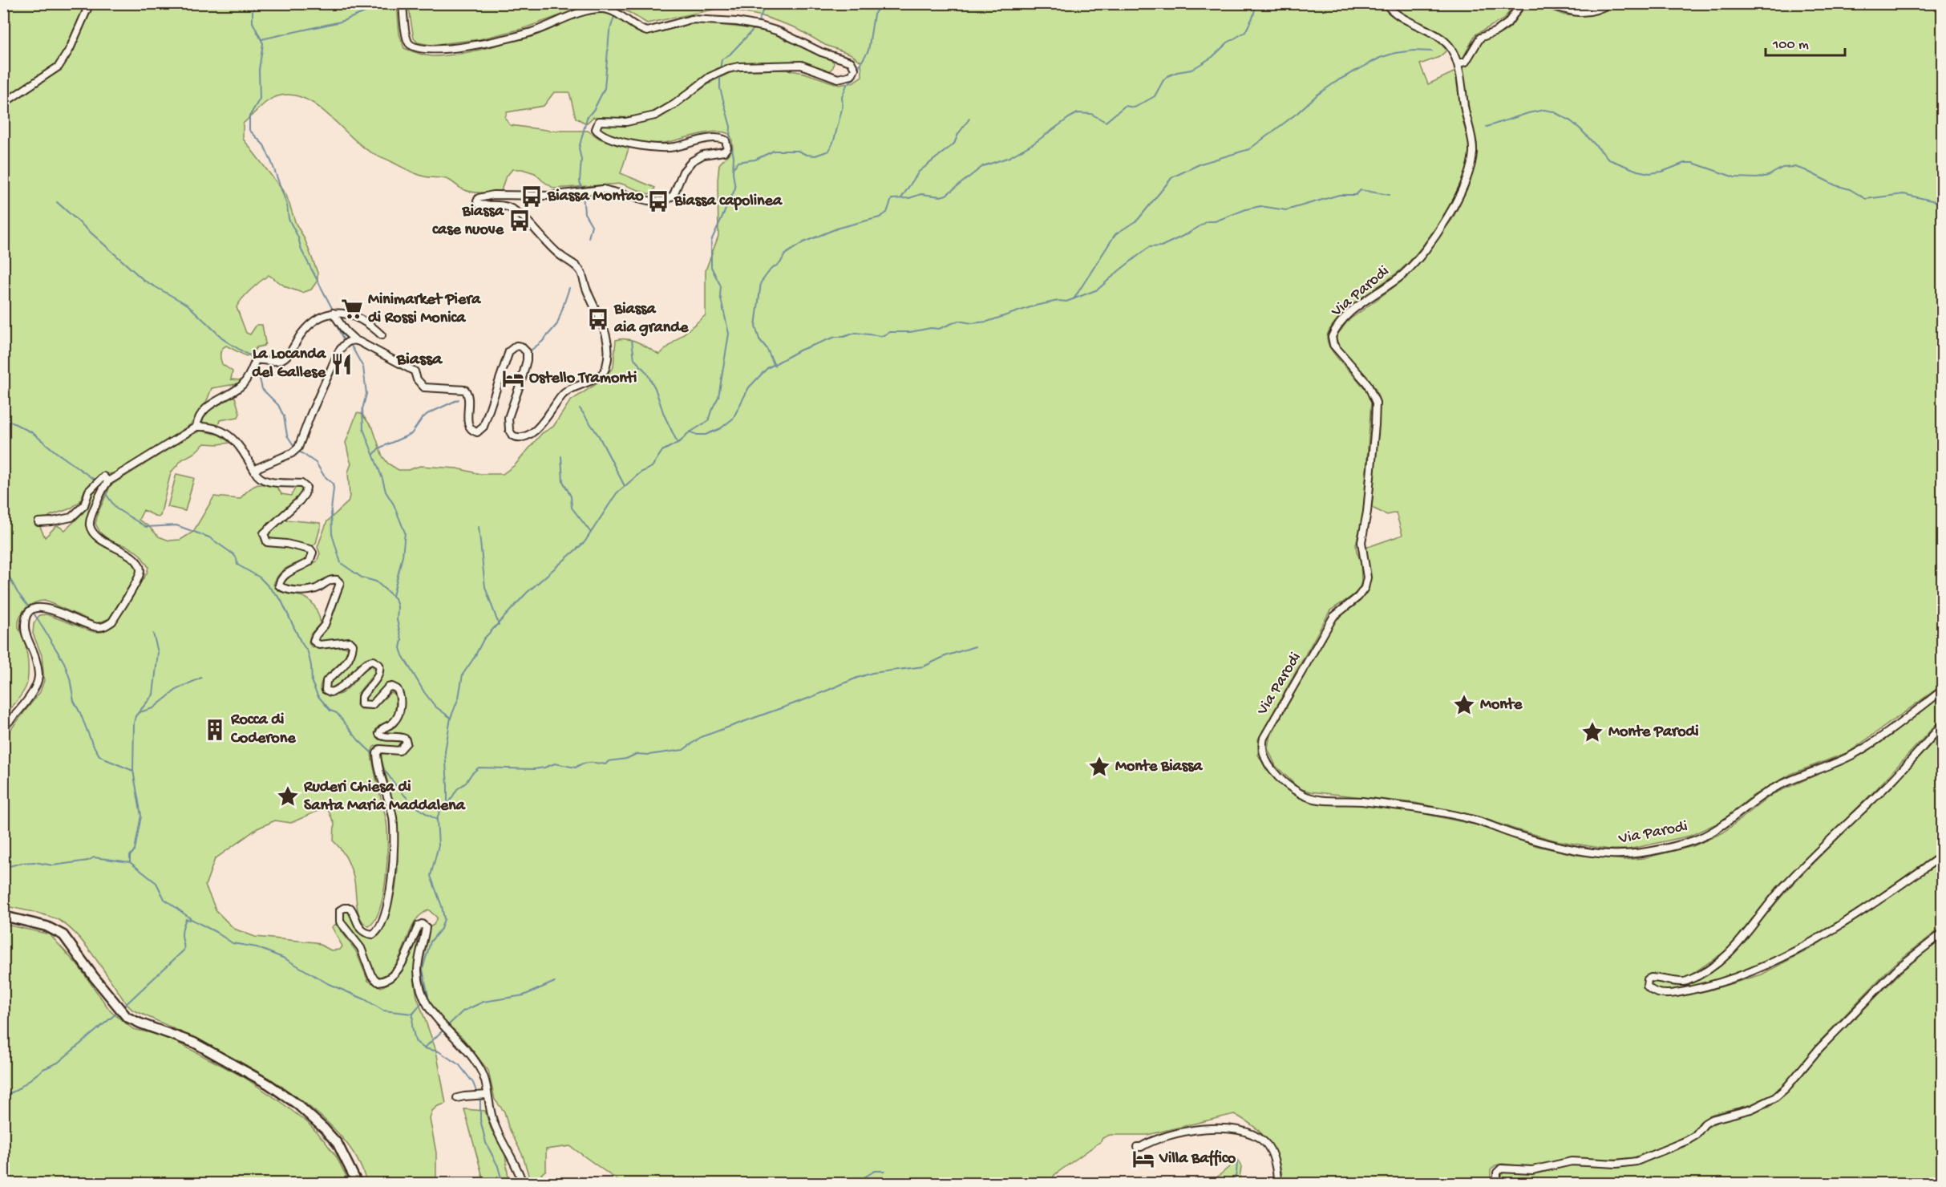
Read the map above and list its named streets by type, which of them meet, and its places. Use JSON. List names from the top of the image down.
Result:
{
  "streets": {
    "street": ["Via Parodi"]
  },
  "districts": ["Biassa"],
  "places": {
    "bus stop": [
      "Biassa Montao",
      "Biassa capolinea",
      "Biassa case nuove",
      "Biassa aia grande"
    ],
    "supermarket": ["Minimarket Piera di Rossi Monica"],
    "restaurant": ["La Locanda del Gallese"],
    "hotel": ["Ostello Tramonti", "Villa Baffico"],
    "place": [
      "Monte",
      "Monte Parodi",
      "Monte Biassa",
      "Ruderi Chiesa di Santa Maria Maddalena"
    ],
    "building": ["Rocca di Coderone"]
  },
  "scale_bar": "100 m"
}
